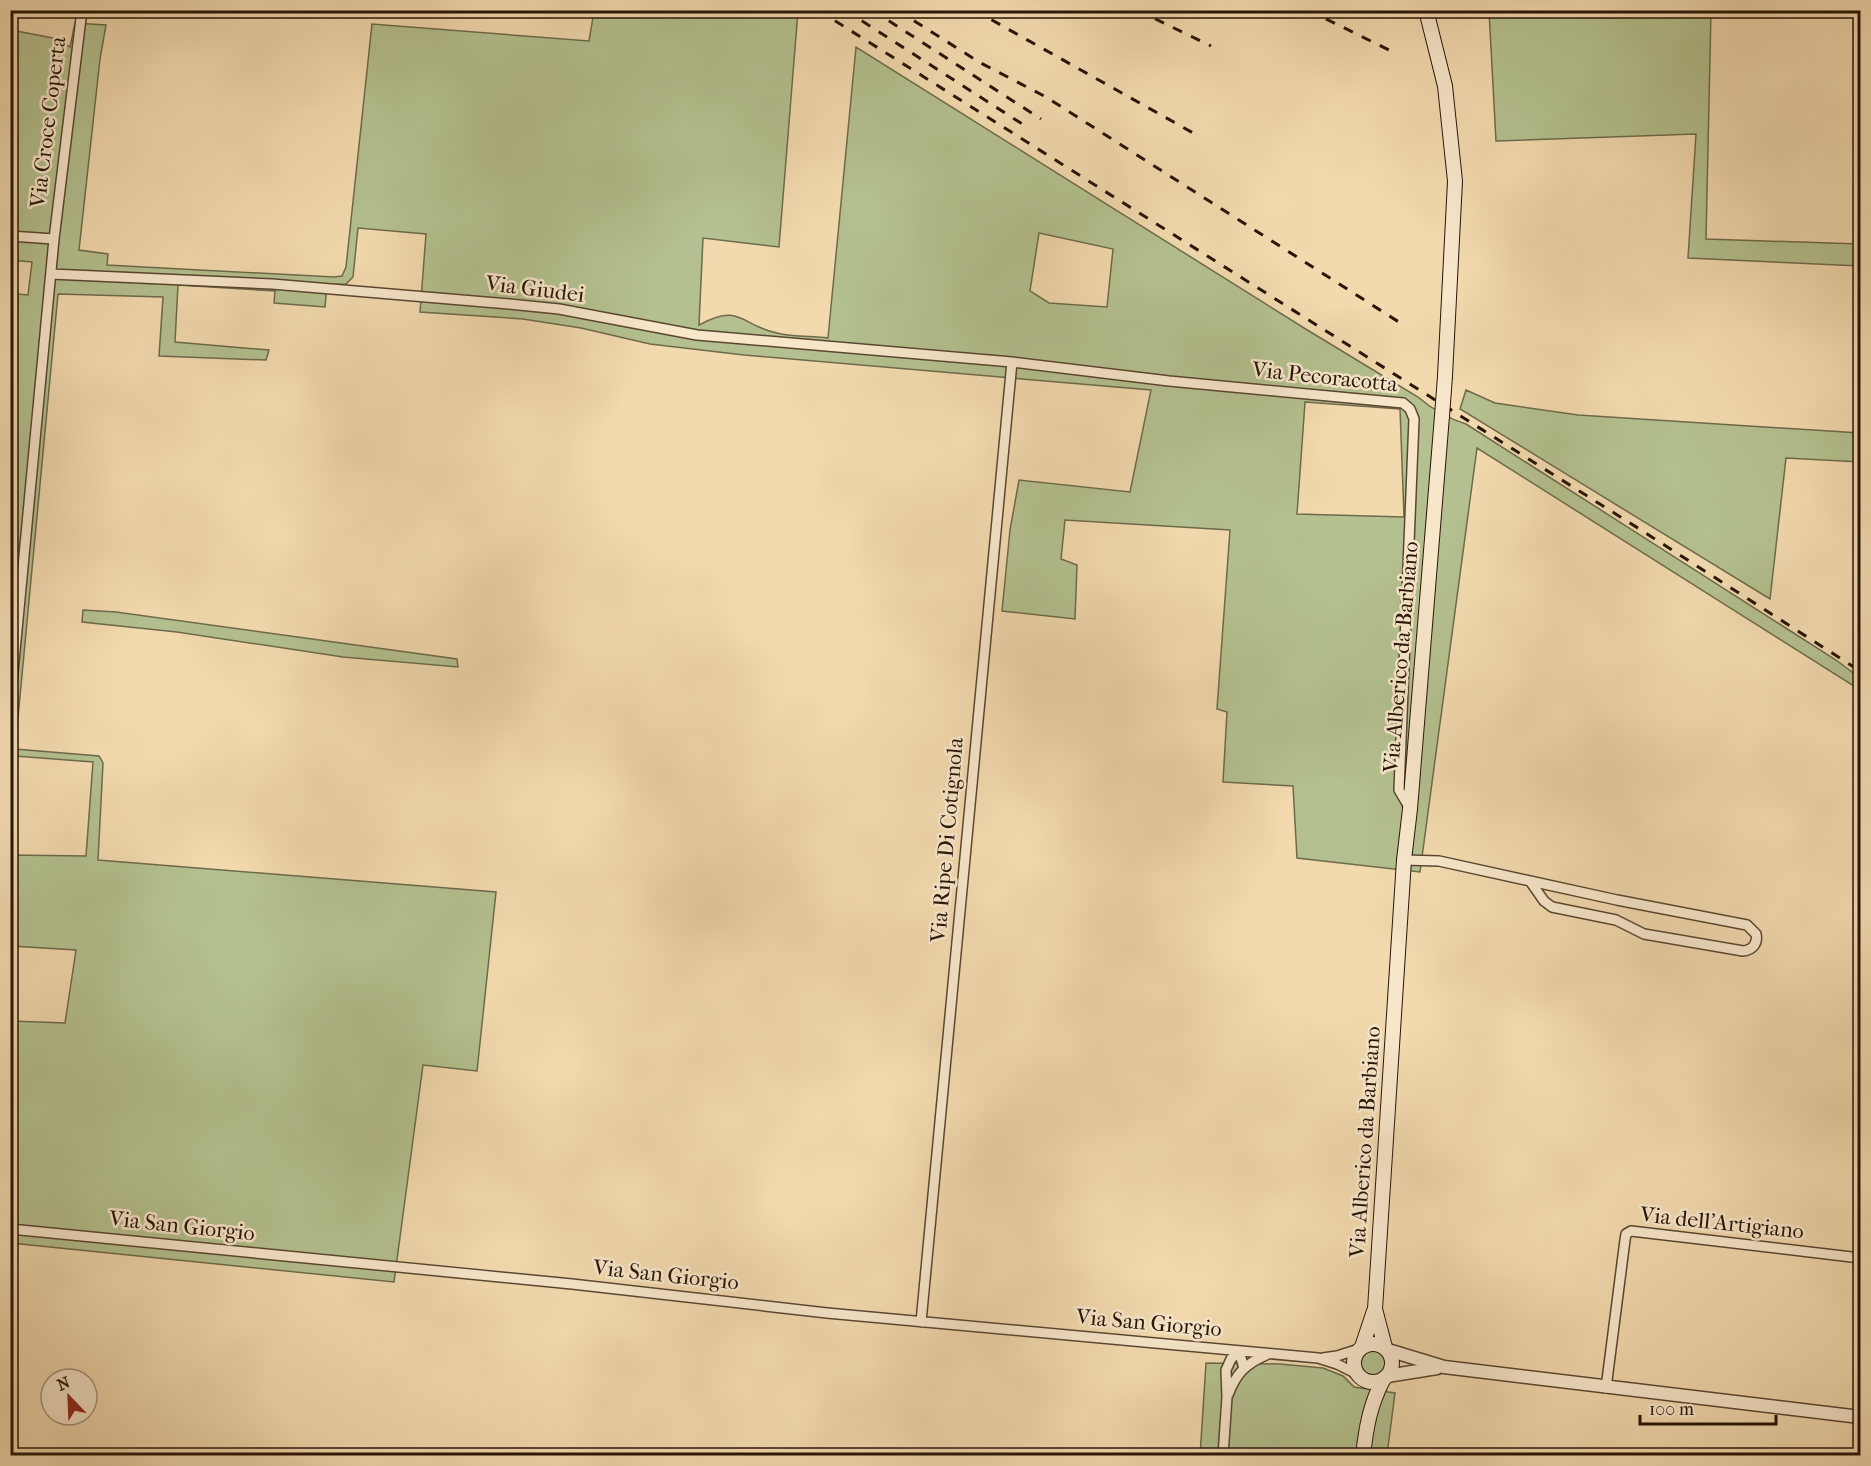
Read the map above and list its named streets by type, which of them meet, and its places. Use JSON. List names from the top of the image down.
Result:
{
  "streets": {
    "main road": ["Via Alberico da Barbiano"],
    "street": [
      "Via Croce Coperta",
      "Via Giudei",
      "Via Pecoracotta",
      "Via Ripe Di Cotignola",
      "Via dell'Artigiano",
      "Via San Giorgio"
    ]
  },
  "crossings": [
    ["Via Croce Coperta", "Via Giudei"],
    ["Via Giudei", "Via Pecoracotta"],
    ["Via Giudei", "Via Ripe Di Cotignola"],
    ["Via Pecoracotta", "Via Alberico da Barbiano"],
    ["Via Pecoracotta", "Via Ripe Di Cotignola"],
    ["Via Alberico da Barbiano", "Via San Giorgio"],
    ["Via Ripe Di Cotignola", "Via San Giorgio"]
  ],
  "scale_bar": "100 m",
  "north": "top left"
}
